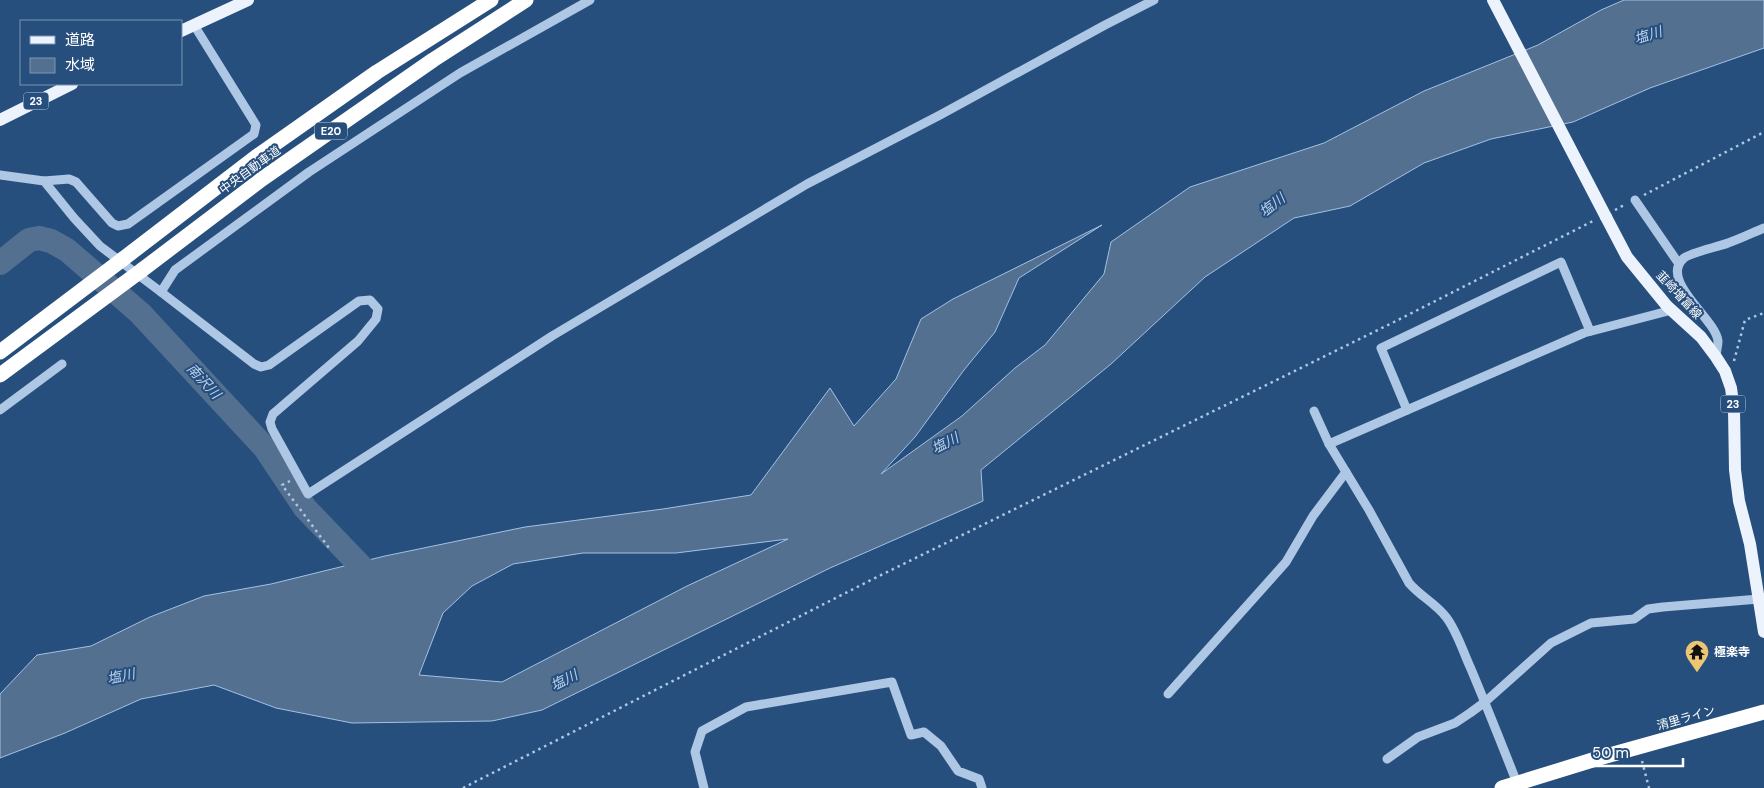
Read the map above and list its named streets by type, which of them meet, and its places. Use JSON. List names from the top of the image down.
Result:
{
  "streets": {
    "highway": ["E20", "中央自動車道", "清里ライン"],
    "main road": ["23", "韮崎増富線"]
  },
  "water": ["塩川", "南沢川"],
  "places": {
    "temple": ["極楽寺"]
  },
  "legend": ["道路", "水域"],
  "scale_bar": "50 m"
}
